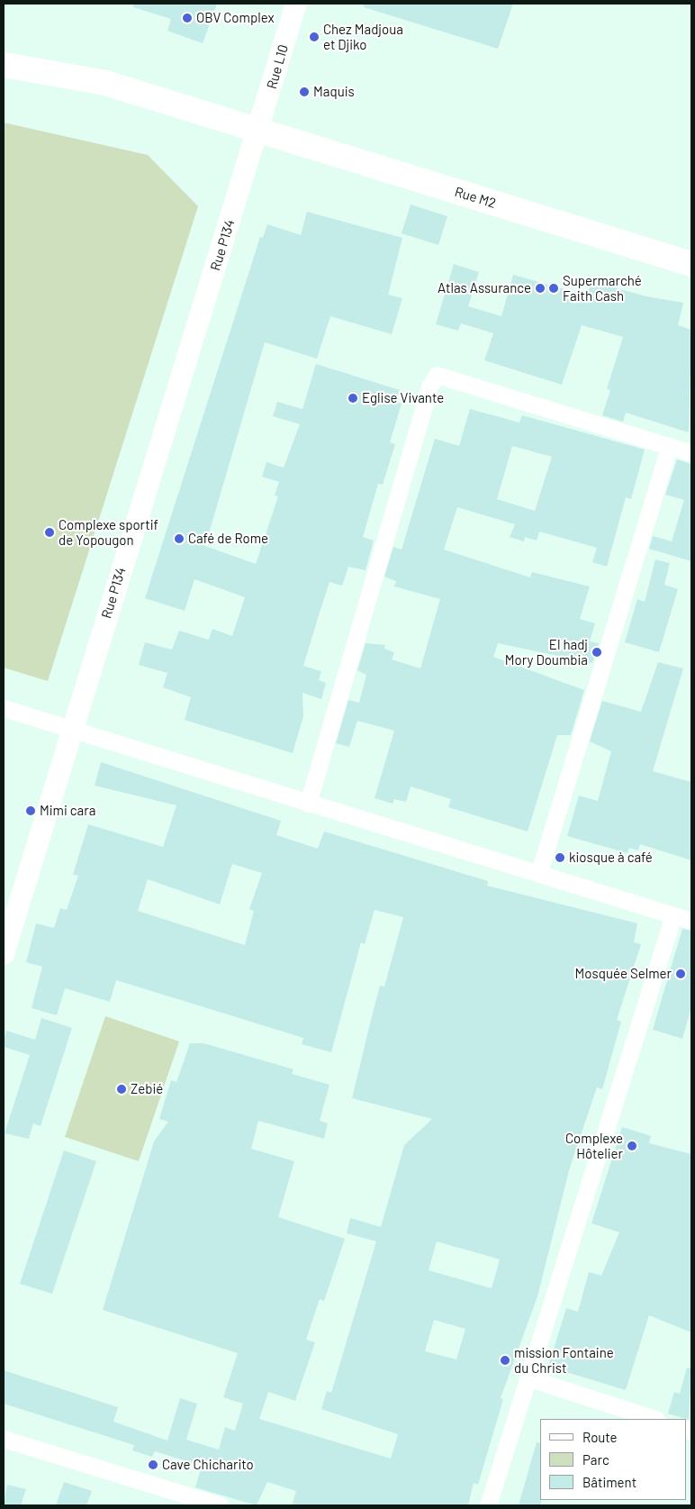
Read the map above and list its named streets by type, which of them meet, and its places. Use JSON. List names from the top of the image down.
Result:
{
  "streets": {
    "main road": ["Rue M2"],
    "street": ["Rue L10", "Rue P134"]
  },
  "crossings": [
    ["Rue L10", "Rue M2"],
    ["Rue L10", "Rue P134"],
    ["Rue M2", "Rue P134"]
  ],
  "places": [
    "OBV Complex",
    "Chez Madjoua et Djiko",
    "Maquis",
    "Atlas Assurance",
    "Supermarché Faith Cash",
    "Eglise Vivante",
    "Complexe sportif de Yopougon",
    "Café de Rome",
    "El hadj Mory Doumbia",
    "Mimi cara",
    "kiosque à café",
    "Mosquée Selmer",
    "Zebié",
    "Complexe Hôtelier",
    "mission Fontaine du Christ",
    "Cave Chicharito"
  ],
  "legend": ["Route", "Parc", "Bâtiment"]
}
